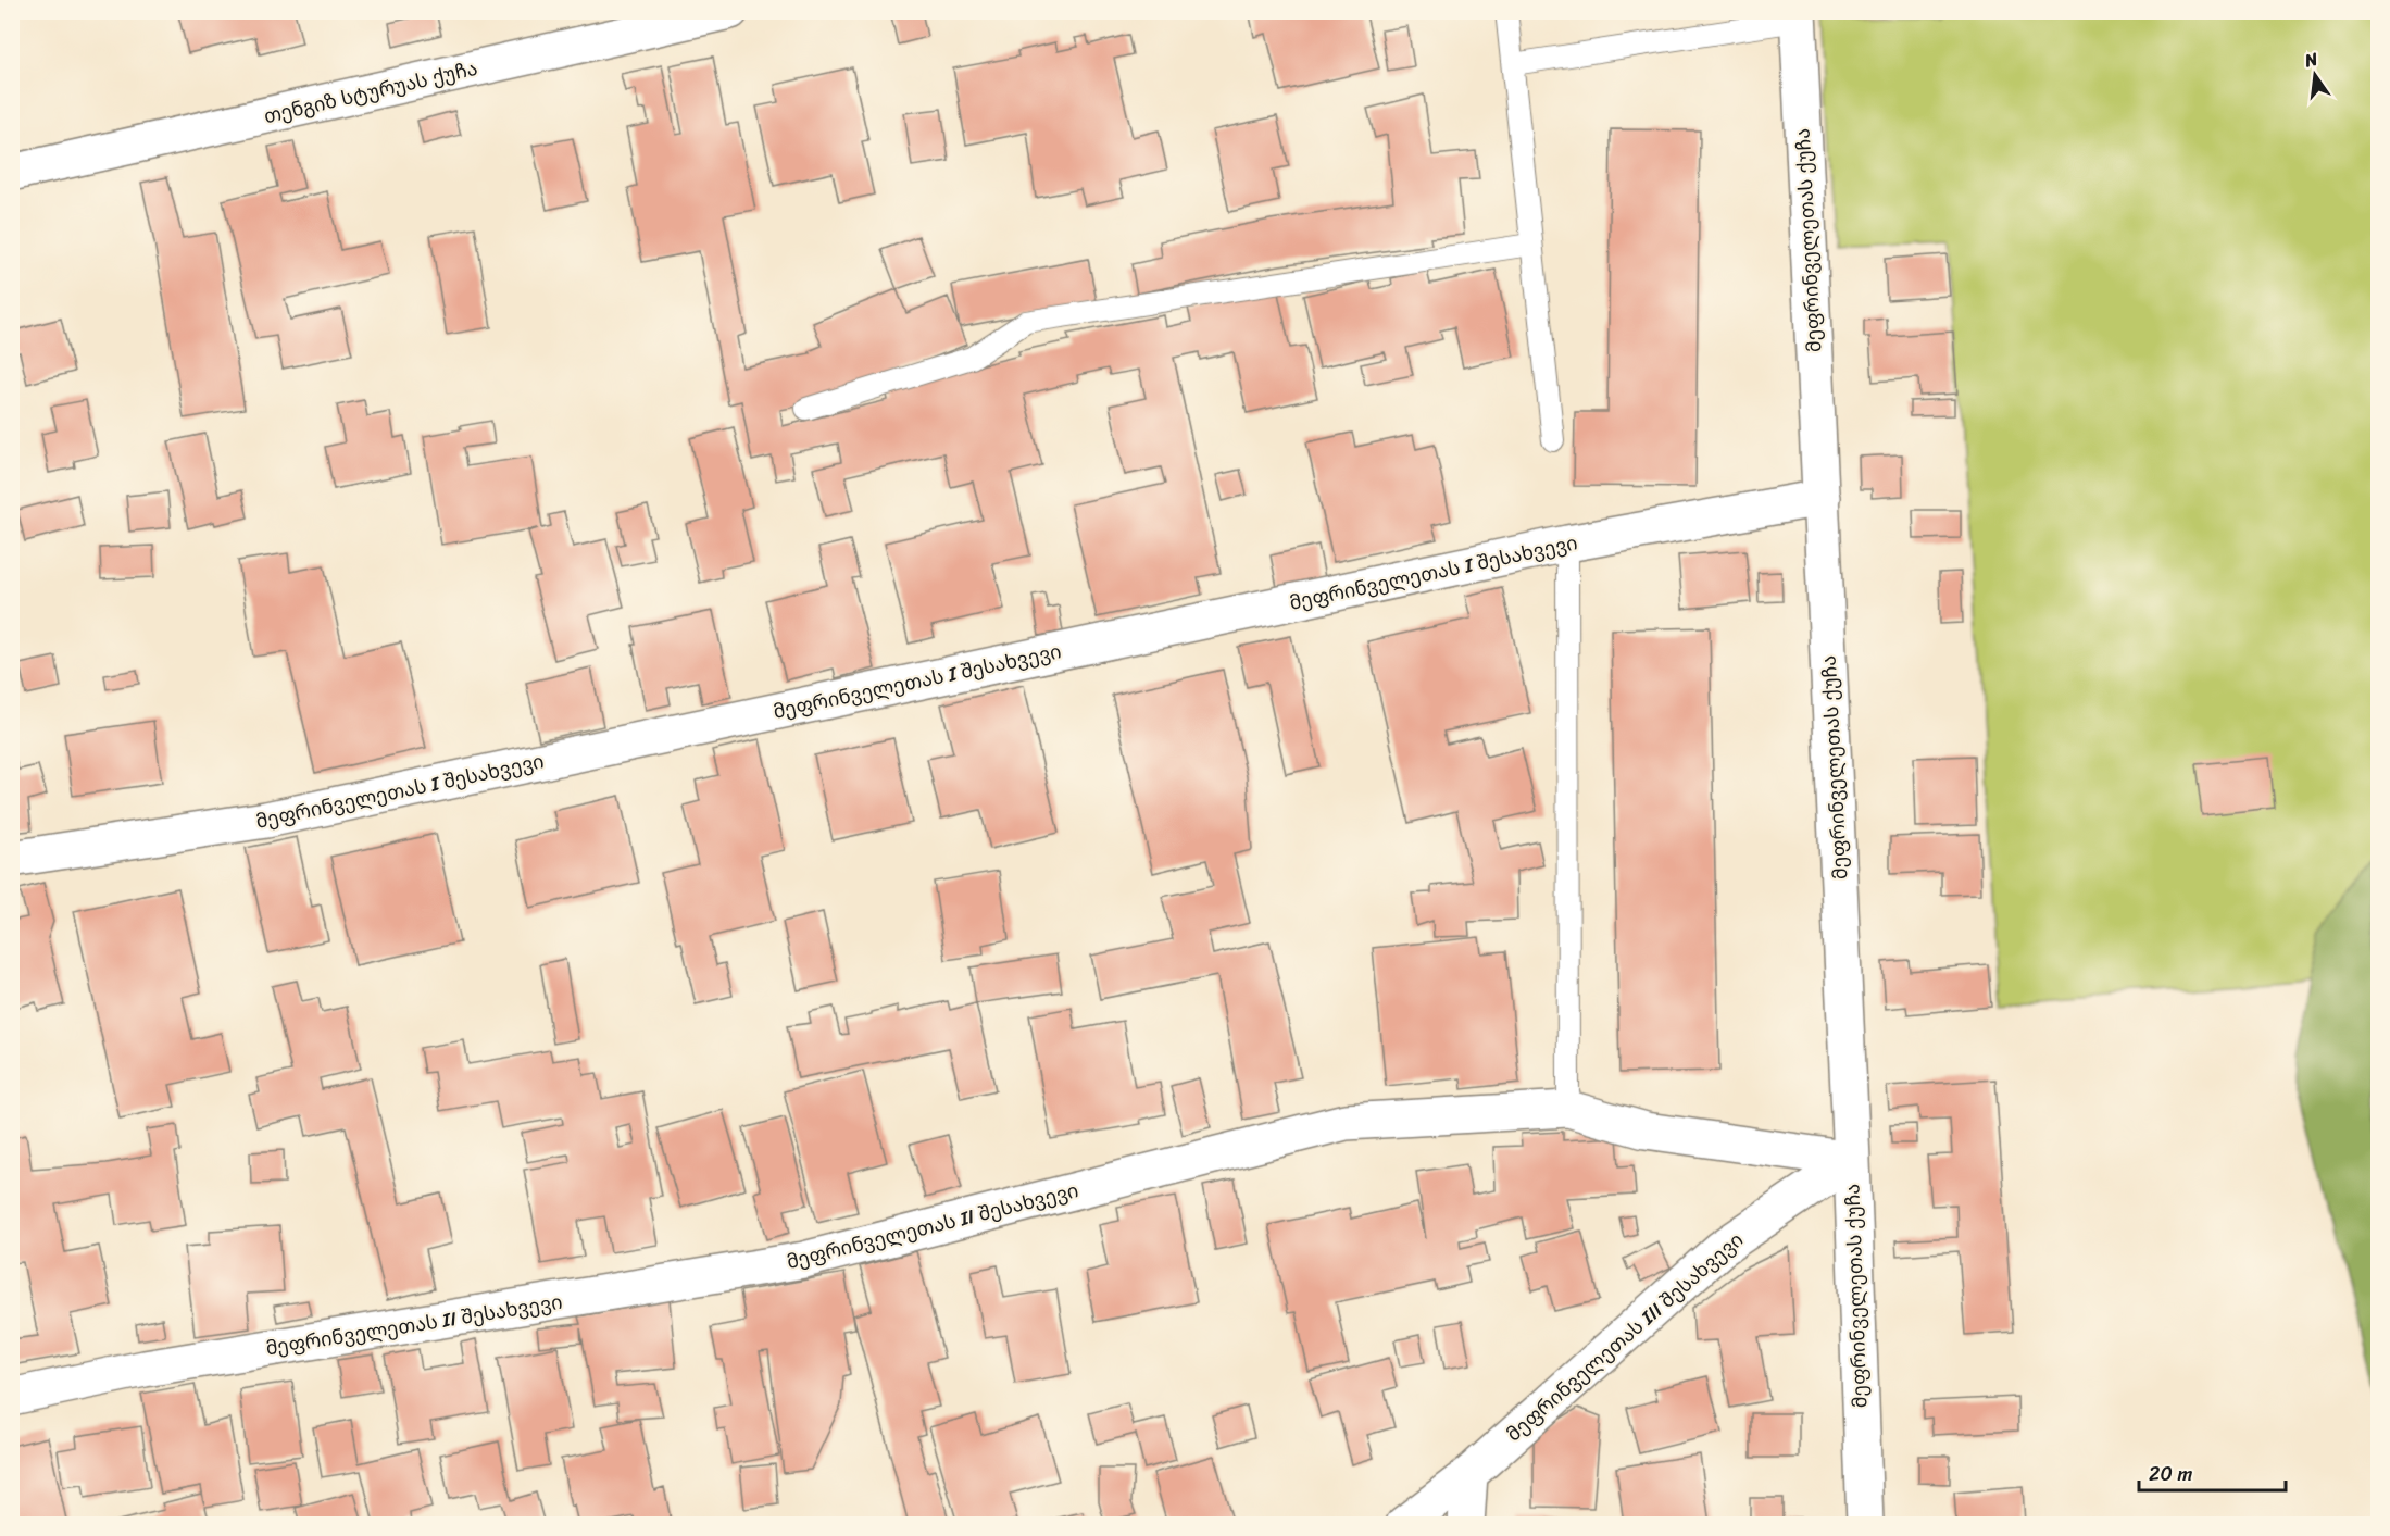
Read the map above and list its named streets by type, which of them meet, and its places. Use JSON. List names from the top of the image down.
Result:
{
  "streets": {
    "street": [
      "თენგიზ სტურუას ქუჩა",
      "მეფრინველეთას ქუჩა",
      "მეფრინველეთას I შესახვევი",
      "მეფრინველეთას II შესახვევი",
      "მეფრინველეთას III შესახვევი"
    ]
  },
  "crossings": [
    ["მეფრინველეთას ქუჩა", "მეფრინველეთას I შესახვევი"],
    ["მეფრინველეთას ქუჩა", "მეფრინველეთას II შესახვევი"],
    ["მეფრინველეთას ქუჩა", "მეფრინველეთას III შესახვევი"],
    ["მეფრინველეთას II შესახვევი", "მეფრინველეთას III შესახვევი"]
  ],
  "scale_bar": "20 m",
  "north": "top"
}
